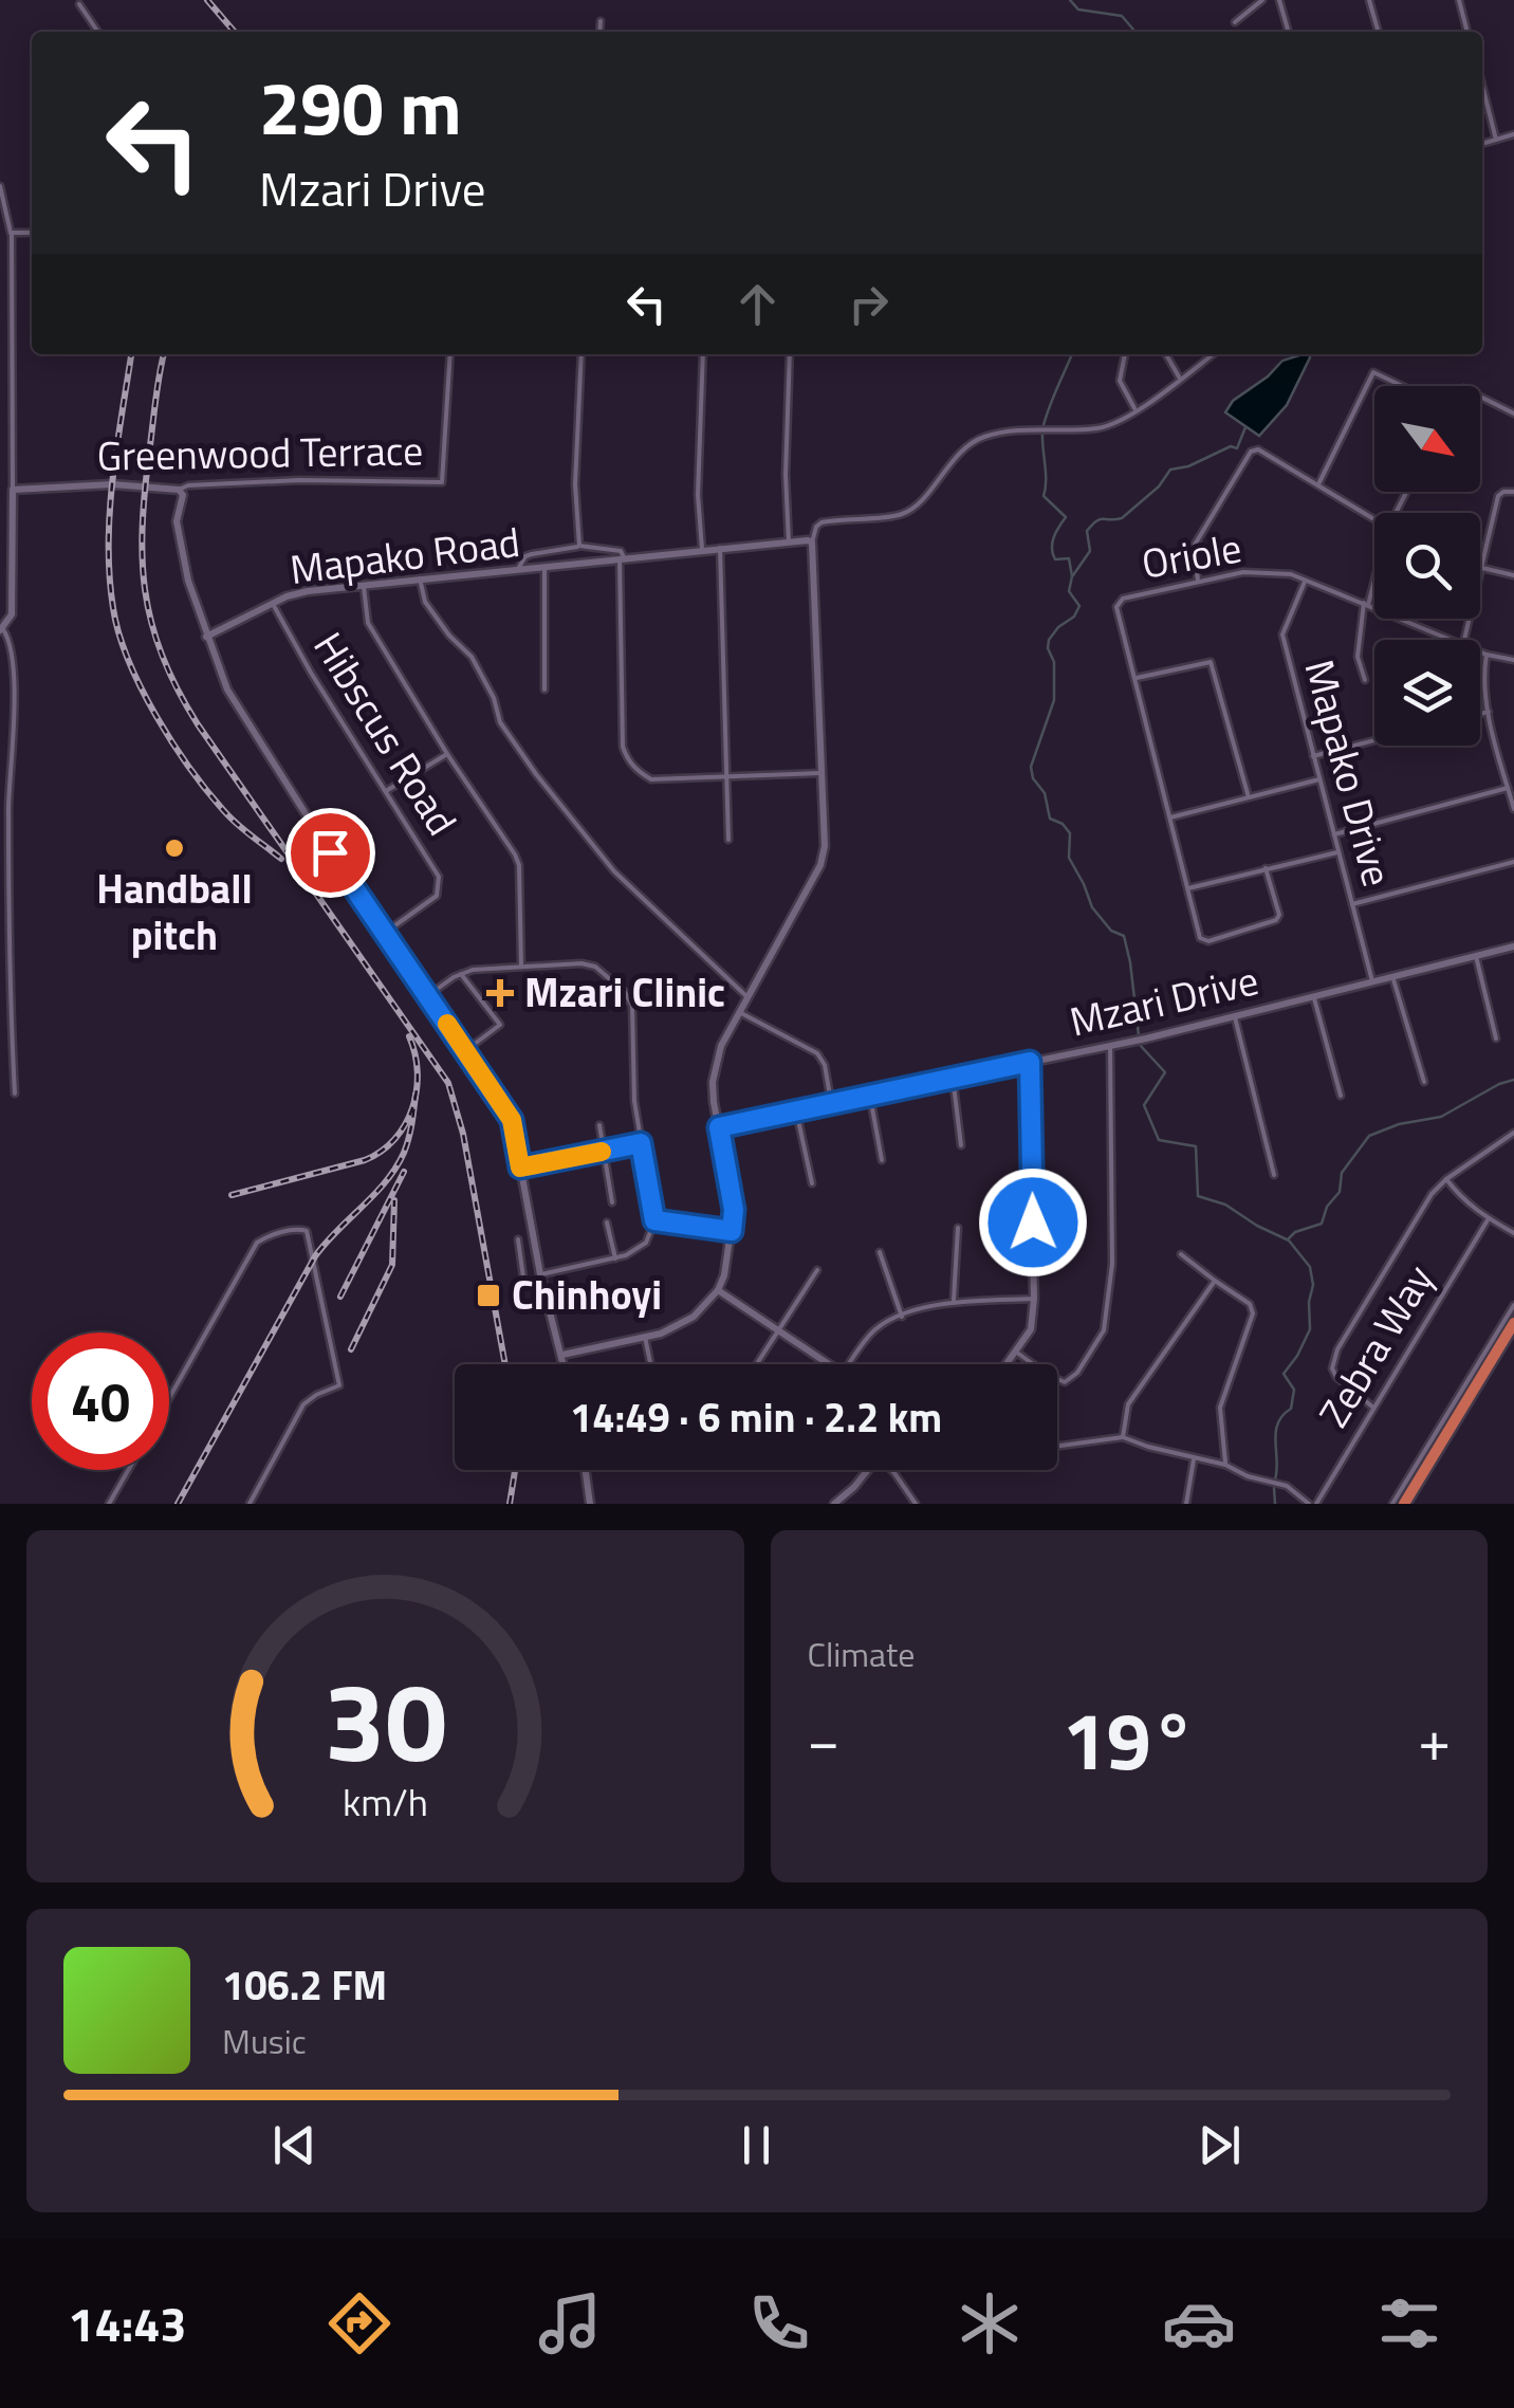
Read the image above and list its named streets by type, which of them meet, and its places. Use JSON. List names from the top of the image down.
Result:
{
  "streets": {
    "street": [
      "Greenwood Terrace",
      "Mapako Road",
      "Oriole",
      "Hibscus Road",
      "Mapako Drive",
      "Mzari Drive",
      "Zebra Way"
    ]
  },
  "crossings": [
    ["Mapako Road", "Hibscus Road"],
    ["Oriole", "Mapako Drive"],
    ["Mapako Drive", "Mzari Drive"]
  ],
  "places": {
    "other": ["Handball pitch"],
    "health": ["Mzari Clinic"],
    "transit": ["Chinhoyi"]
  },
  "north": "bottom right",
  "page": {
    "turn": ["290 m", "Mzari Drive"],
    "limit": "40",
    "trip": "14:49 · 6 min · 2.2 km",
    "tile": "Climate",
    "heat": ["−", "19°", "+"],
    "song": ["106.2 FM", "Music"],
    "tabs": "14:43",
    "gauge": ["30", "km/h"]
  }
}
